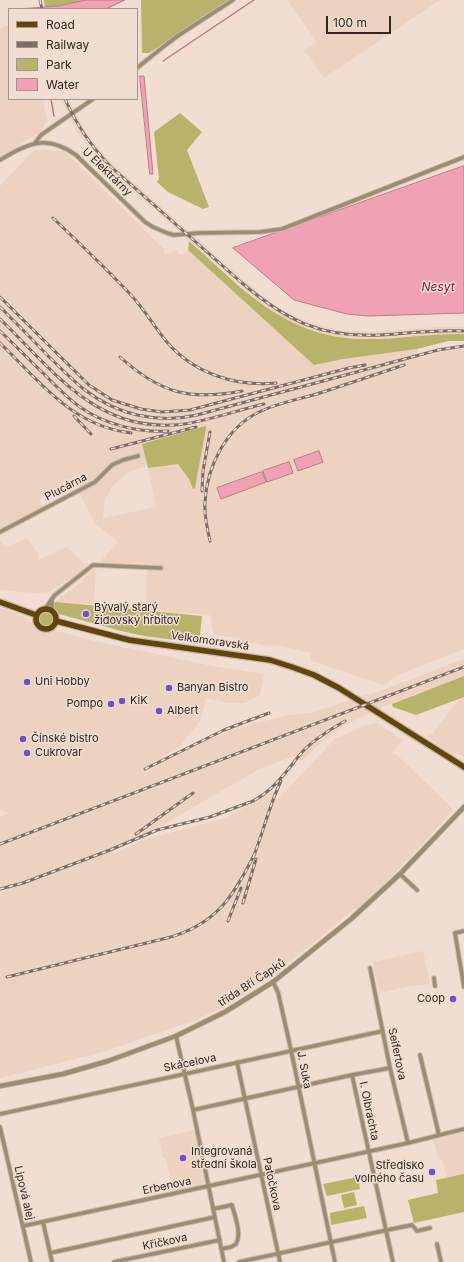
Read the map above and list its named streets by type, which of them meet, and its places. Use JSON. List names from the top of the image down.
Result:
{
  "streets": {
    "main road": ["Velkomoravská"],
    "street": [
      "U Elektrárny",
      "Plucárna",
      "třída Bří Čapků",
      "Seifertova",
      "Skácelova",
      "J. Suka",
      "I. Olbrachta",
      "Patočkova",
      "Erbenova",
      "Lipová alej",
      "Křičkova"
    ]
  },
  "crossings": [
    ["třída Bří Čapků", "J. Suka"],
    ["Seifertova", "Skácelova"],
    ["Skácelova", "J. Suka"],
    ["Skácelova", "Patočkova"],
    ["J. Suka", "Erbenova"],
    ["I. Olbrachta", "Erbenova"],
    ["Patočkova", "Erbenova"],
    ["Erbenova", "Lipová alej"]
  ],
  "water": ["Nesyt"],
  "places": [
    "Bývalý starý židovský hřbitov",
    "Uni Hobby",
    "Banyan Bistro",
    "KiK",
    "Pompo",
    "Albert",
    "Čínské bistro",
    "Cukrovar",
    "Coop",
    "Integrovaná střední škola",
    "Středisko volného času"
  ],
  "legend": [
    "Road",
    "Railway",
    "Park",
    "Water"
  ],
  "scale_bar": "100 m"
}
